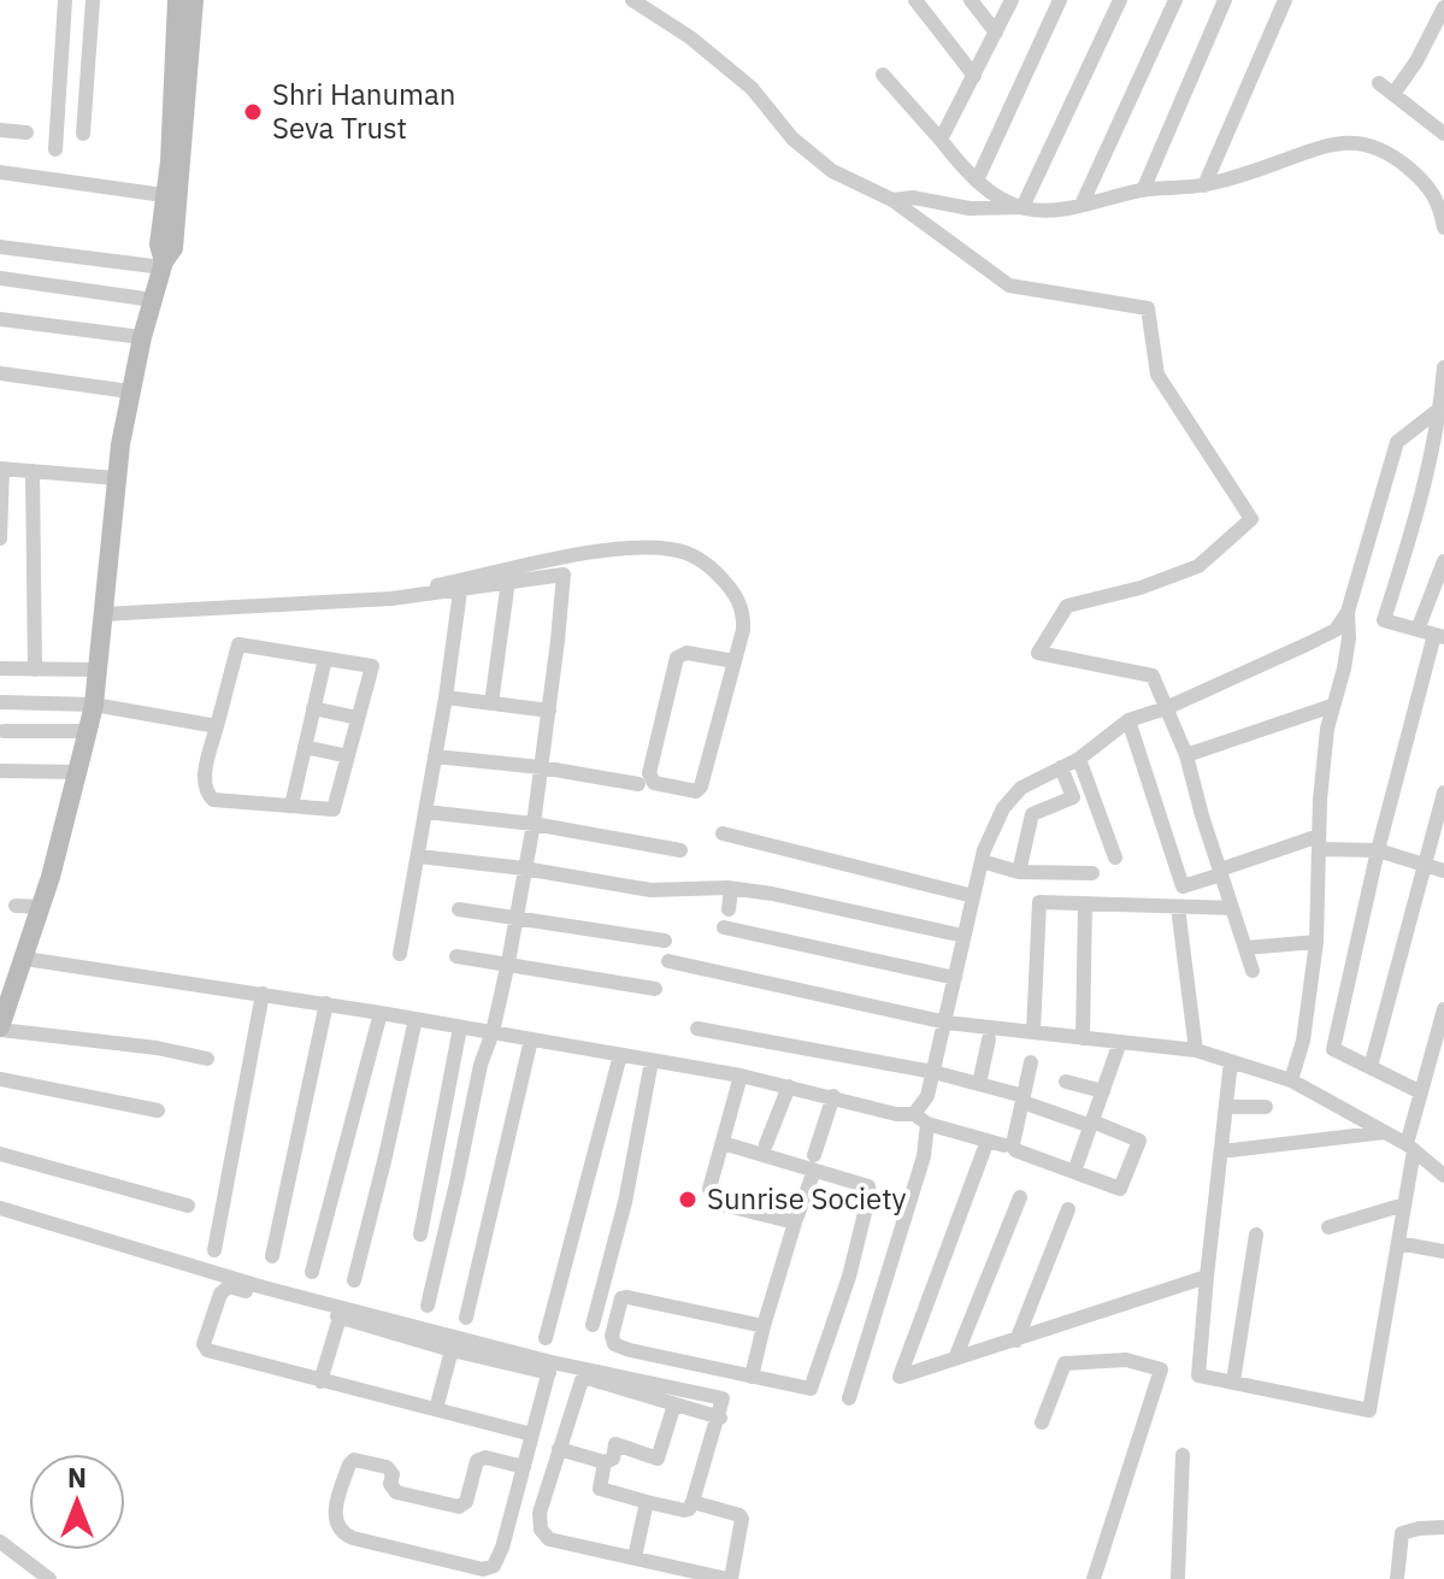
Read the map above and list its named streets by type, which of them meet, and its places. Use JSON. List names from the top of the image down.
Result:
{
  "places": ["Shri Hanuman Seva Trust", "Sunrise Society"],
  "north": "top"
}
